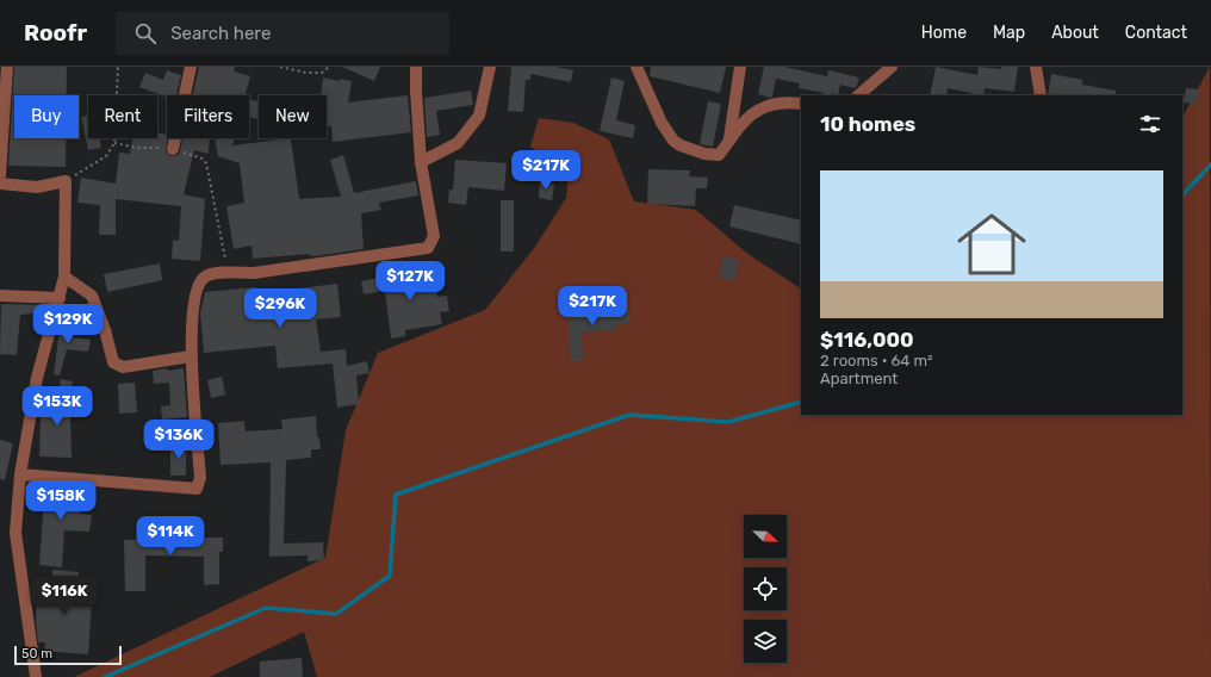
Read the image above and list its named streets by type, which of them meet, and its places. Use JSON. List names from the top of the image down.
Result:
{
  "scale_bar": "50 m",
  "north": "bottom right",
  "page": {
    "header": "Roofr",
    "search": "Search here",
    "nav": [
      "Home",
      "Map",
      "About",
      "Contact"
    ],
    "chip": [
      "Buy",
      "Rent",
      "Filters",
      "New"
    ],
    "heading": "10 homes",
    "price": [
      "$217K",
      "$127K",
      "$217K",
      "$296K",
      "$129K",
      "$153K",
      "$136K",
      "$158K",
      "$114K",
      "$116K"
    ],
    "list": [
      {
        "name": "$116,000",
        "note": "2 rooms · 64 m² · Apartment"
      }
    ],
    "scale": "50 m"
  }
}
